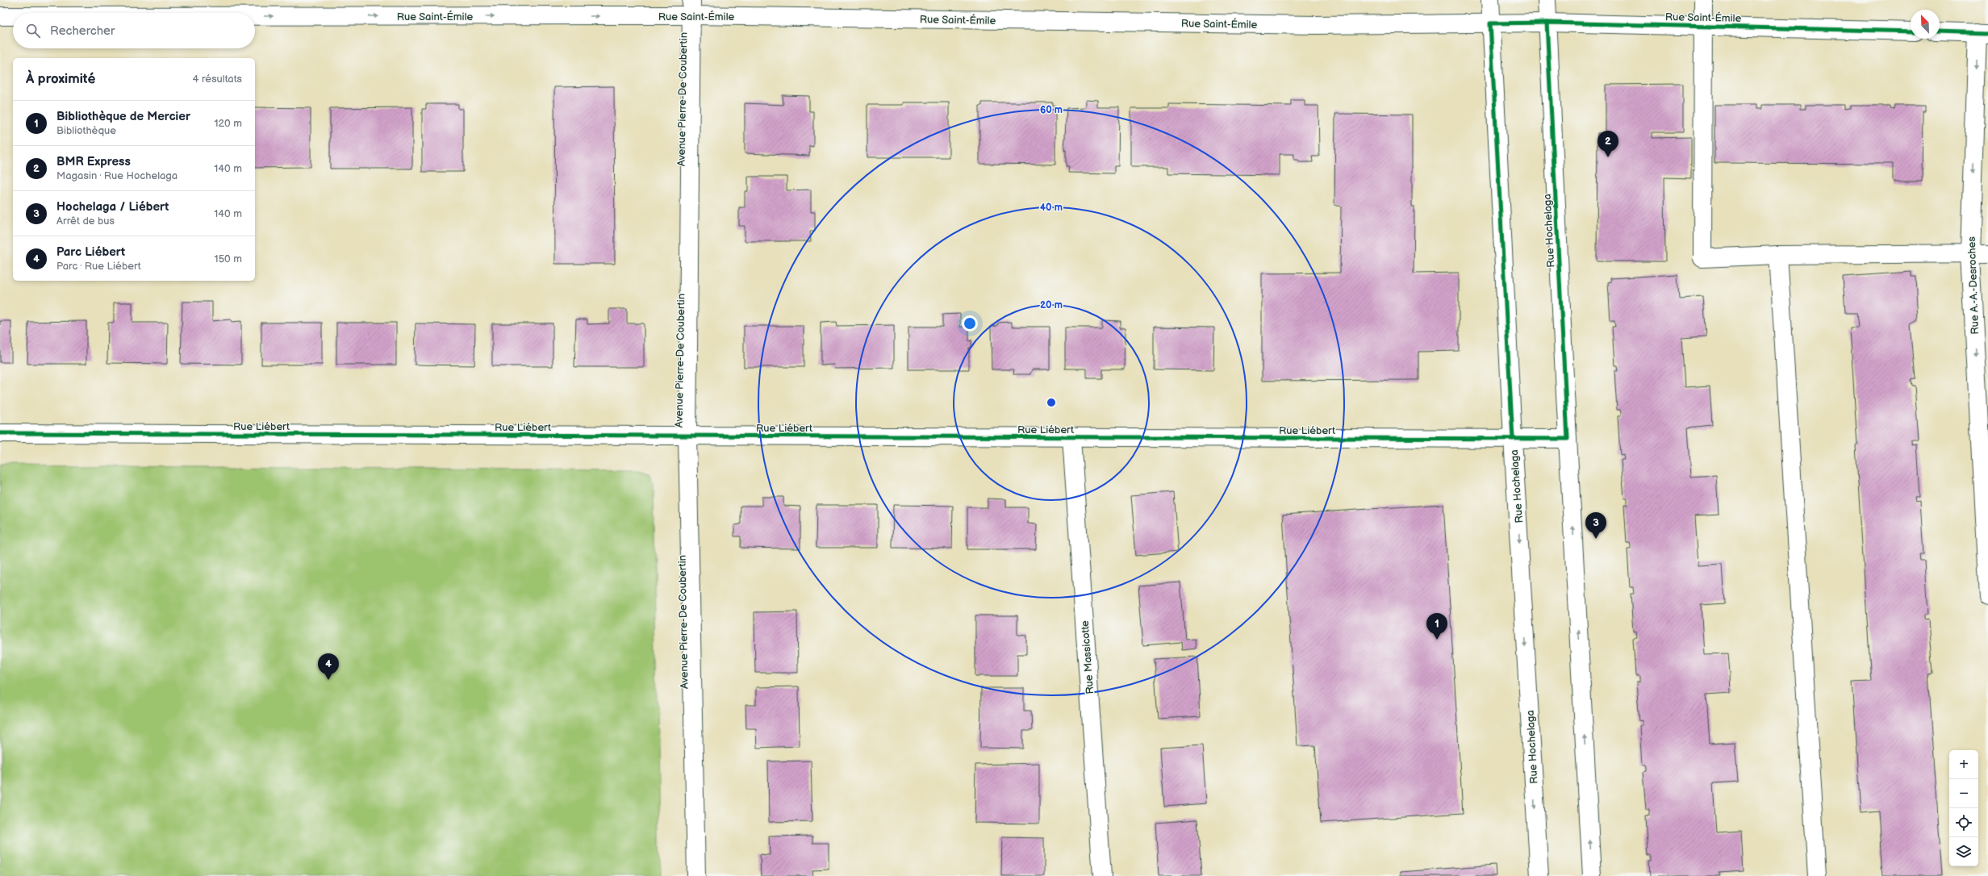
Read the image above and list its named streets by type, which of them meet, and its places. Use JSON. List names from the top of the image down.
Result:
{
  "streets": {
    "street": [
      "Rue Saint-Émile",
      "Avenue Pierre-De Coubertin",
      "Rue Hochelaga",
      "Rue A.-A.-Desroches",
      "Rue Liébert",
      "Rue Massicotte"
    ]
  },
  "crossings": [
    ["Rue Saint-Émile", "Avenue Pierre-De Coubertin"],
    ["Rue Saint-Émile", "Rue Hochelaga"],
    ["Avenue Pierre-De Coubertin", "Rue Liébert"],
    ["Rue Hochelaga", "Rue Liébert"],
    ["Rue Liébert", "Rue Massicotte"]
  ],
  "one_way": ["Rue A.-A.-Desroches"],
  "north": "top left",
  "page": {
    "search": "Rechercher",
    "heading": ["À proximité", "4 résultats"],
    "list": [
      {
        "mark": "1",
        "name": "Bibliothèque de Mercier",
        "note": "Bibliothèque",
        "value": "120 m"
      },
      {
        "mark": "2",
        "name": "BMR Express",
        "note": "Magasin · Rue Hochelaga",
        "value": "140 m"
      },
      {
        "mark": "3",
        "name": "Hochelaga / Liébert",
        "note": "Arrêt de bus",
        "value": "140 m"
      },
      {
        "mark": "4",
        "name": "Parc Liébert",
        "note": "Parc · Rue Liébert",
        "value": "150 m"
      }
    ],
    "pins": [
      "2",
      "3",
      "1",
      "4"
    ],
    "map_buttons": ["+", "−"]
  },
  "rings": ["60 m", "40 m", "20 m"]
}
